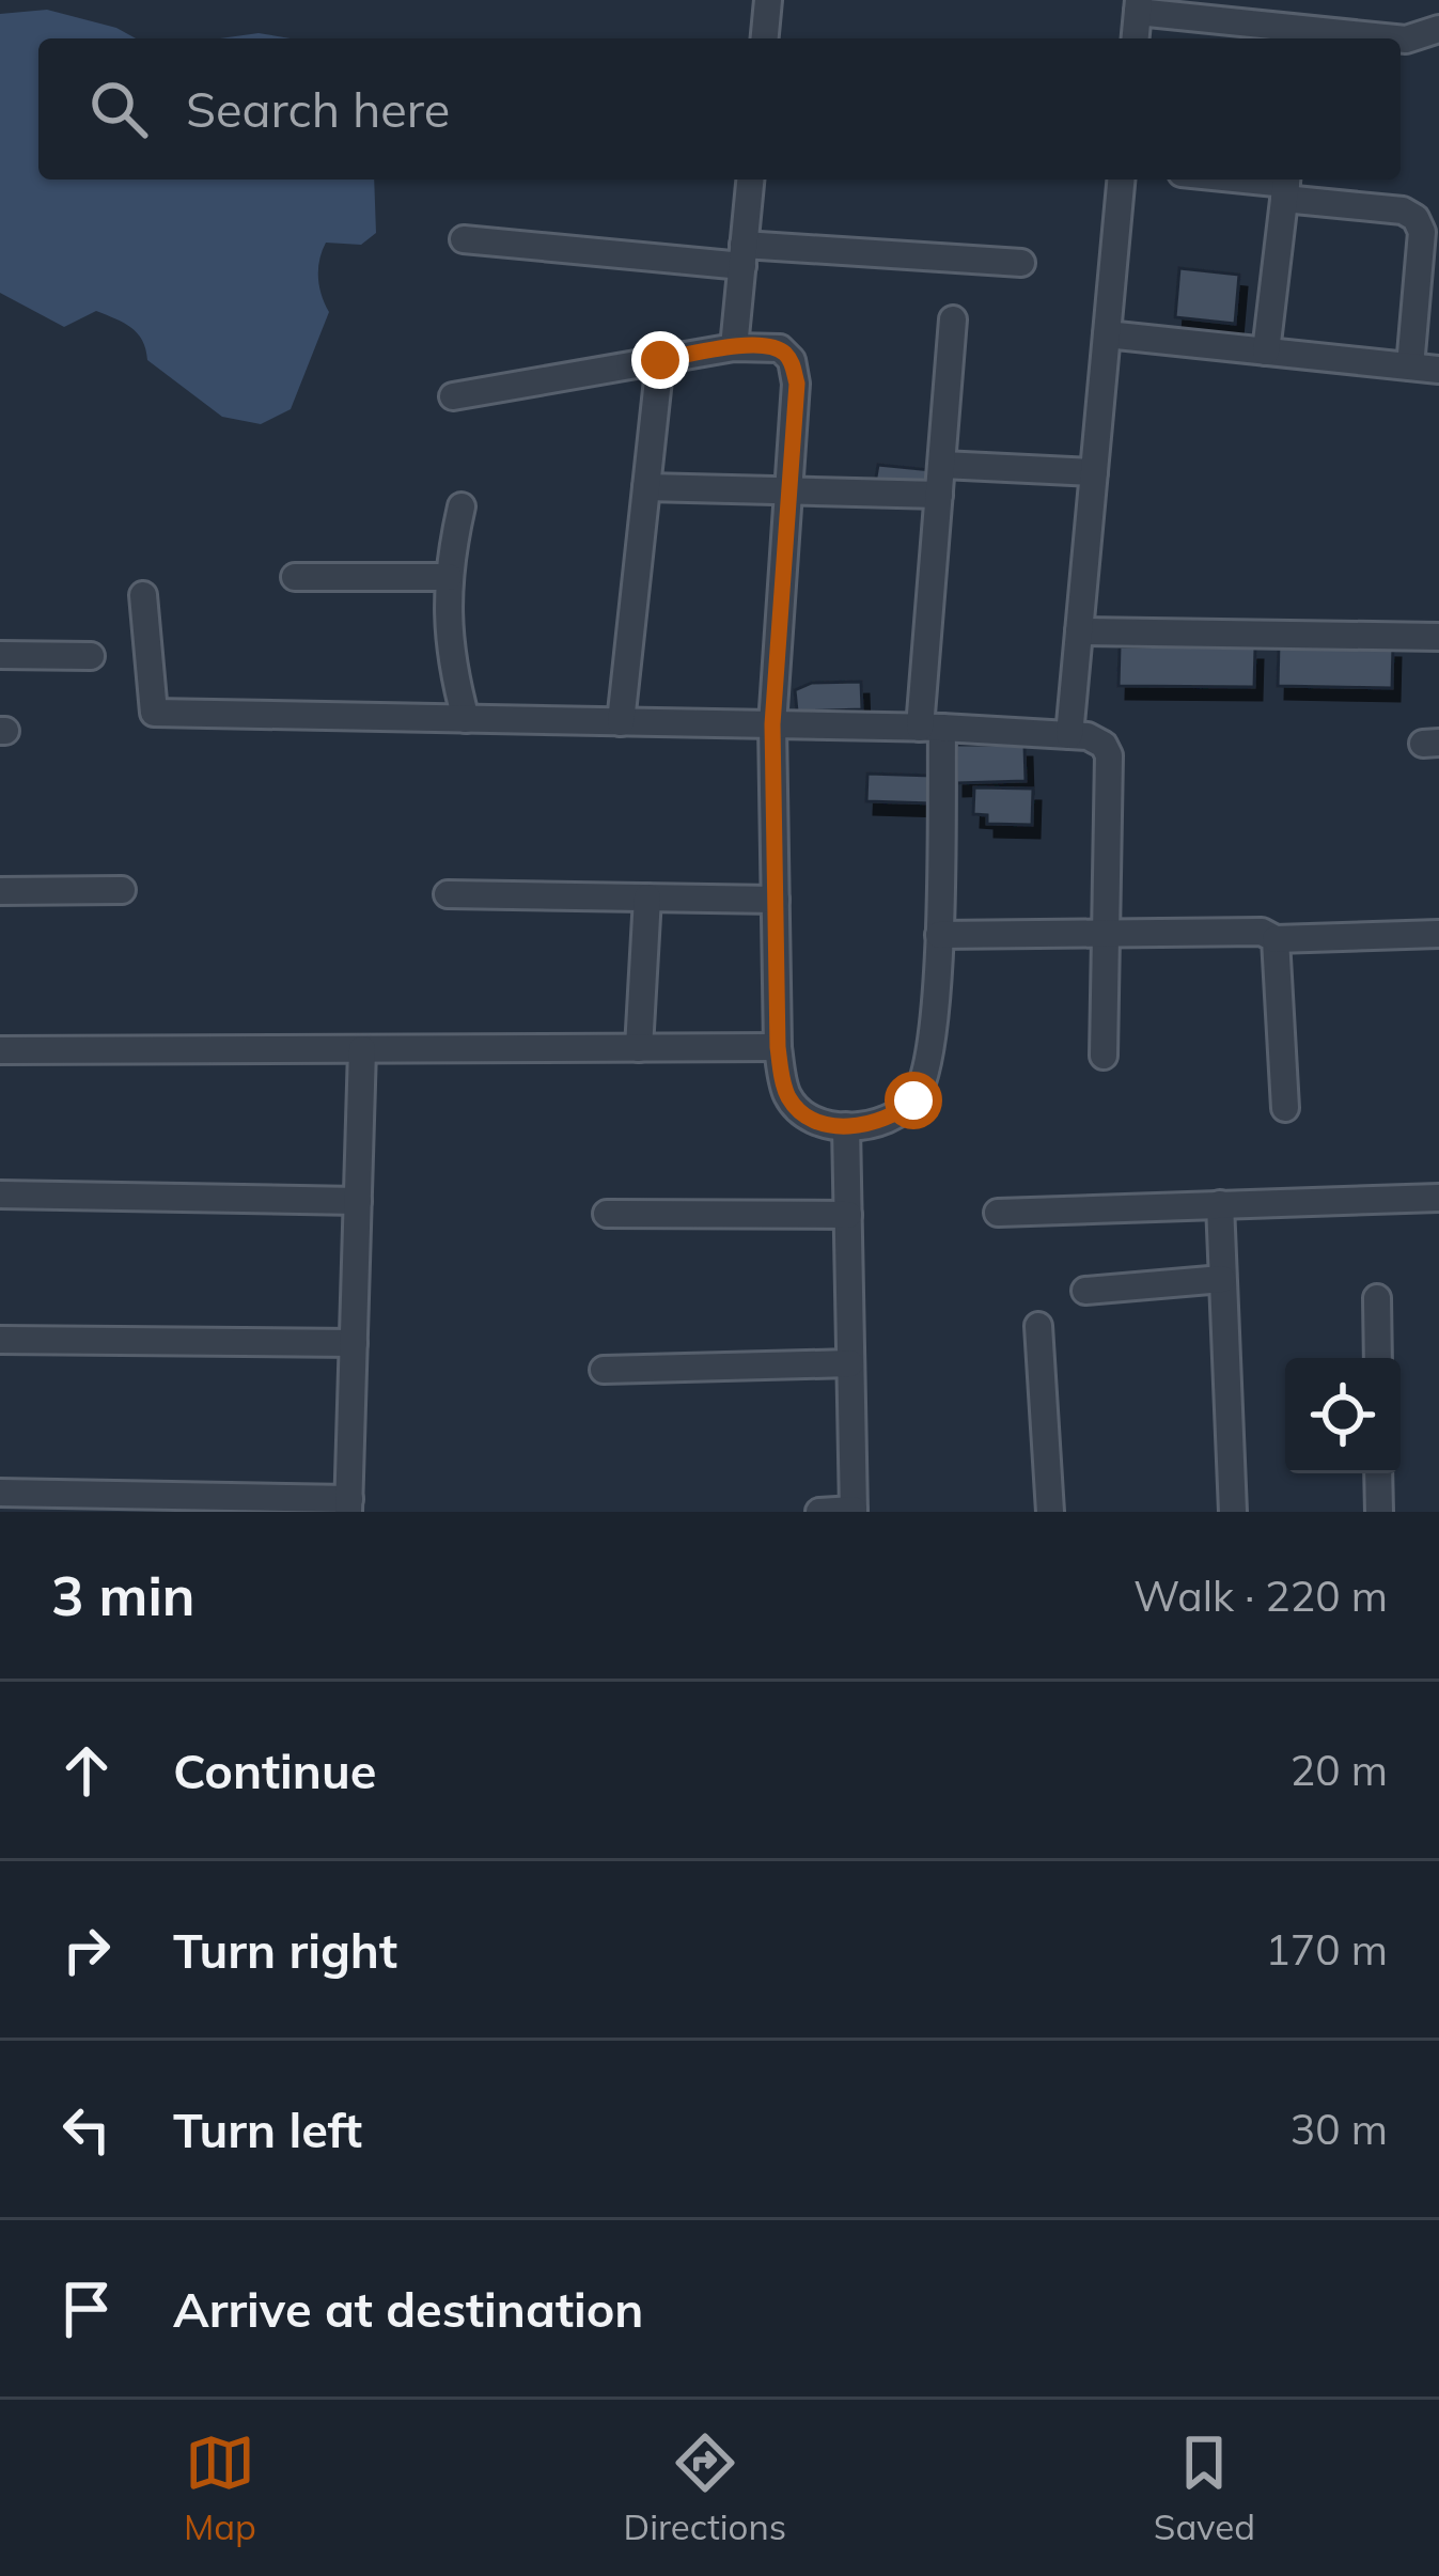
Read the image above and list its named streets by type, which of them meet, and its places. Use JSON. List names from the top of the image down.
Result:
{
  "page": {
    "search": "Search here",
    "heading": ["3 min", "Walk · 220 m"],
    "list": [
      ["Continue", "20 m"],
      ["Turn right", "170 m"],
      ["Turn left", "30 m"],
      "Arrive at destination"
    ],
    "nav": ["Map", "Directions", "Saved"]
  }
}
